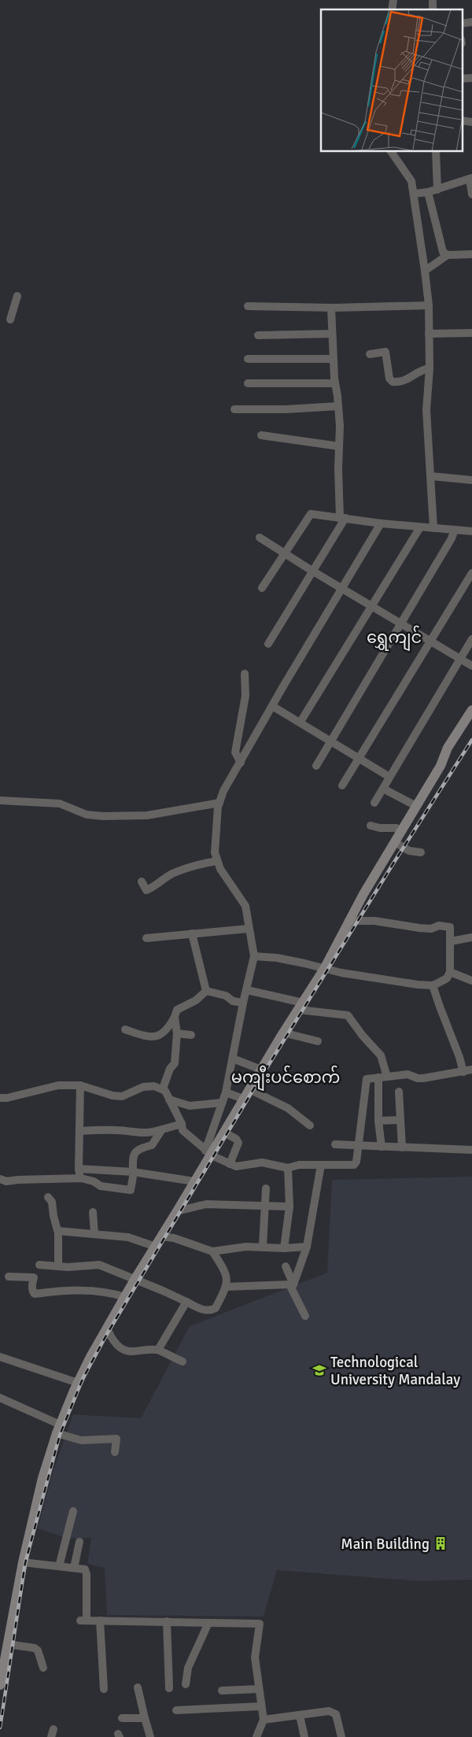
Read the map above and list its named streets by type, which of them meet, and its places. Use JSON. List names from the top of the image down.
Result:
{
  "districts": ["ရွှေကျင်", "မကျီးပင်စောက်"],
  "places": {
    "school or university": ["Technological University Mandalay"],
    "building": ["Main Building"]
  }
}
